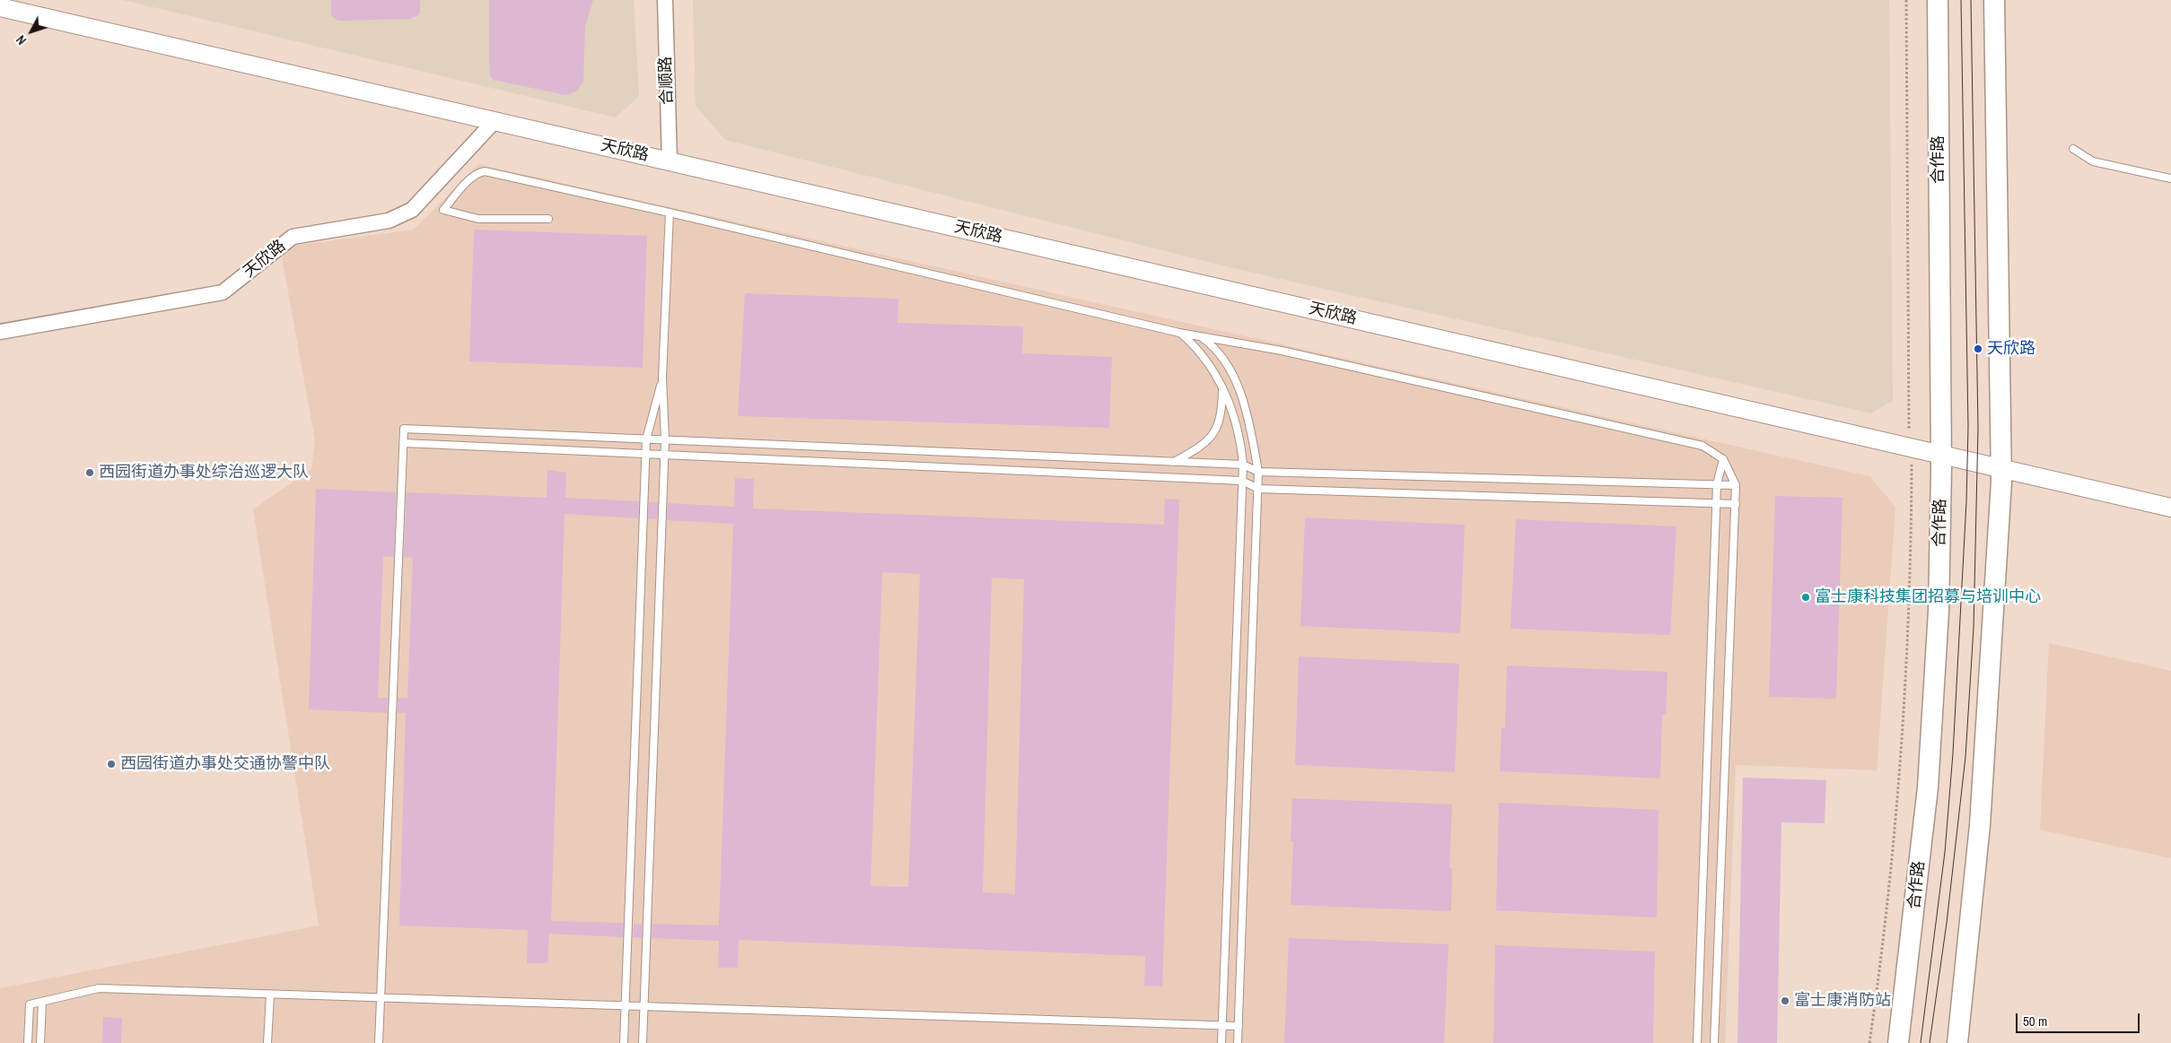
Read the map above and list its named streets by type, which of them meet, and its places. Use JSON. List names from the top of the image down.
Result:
{
  "streets": {
    "main road": ["合作路"],
    "street": ["合顺路", "天欣路"]
  },
  "crossings": [
    ["合顺路", "天欣路"],
    ["天欣路", "合作路"]
  ],
  "places": [
    "天欣路",
    "西园街道办事处综治巡逻大队",
    "富士康科技集团招募与培训中心",
    "西园街道办事处交通协警中队",
    "富士康消防站"
  ],
  "scale_bar": "50 m",
  "north": "bottom left"
}
